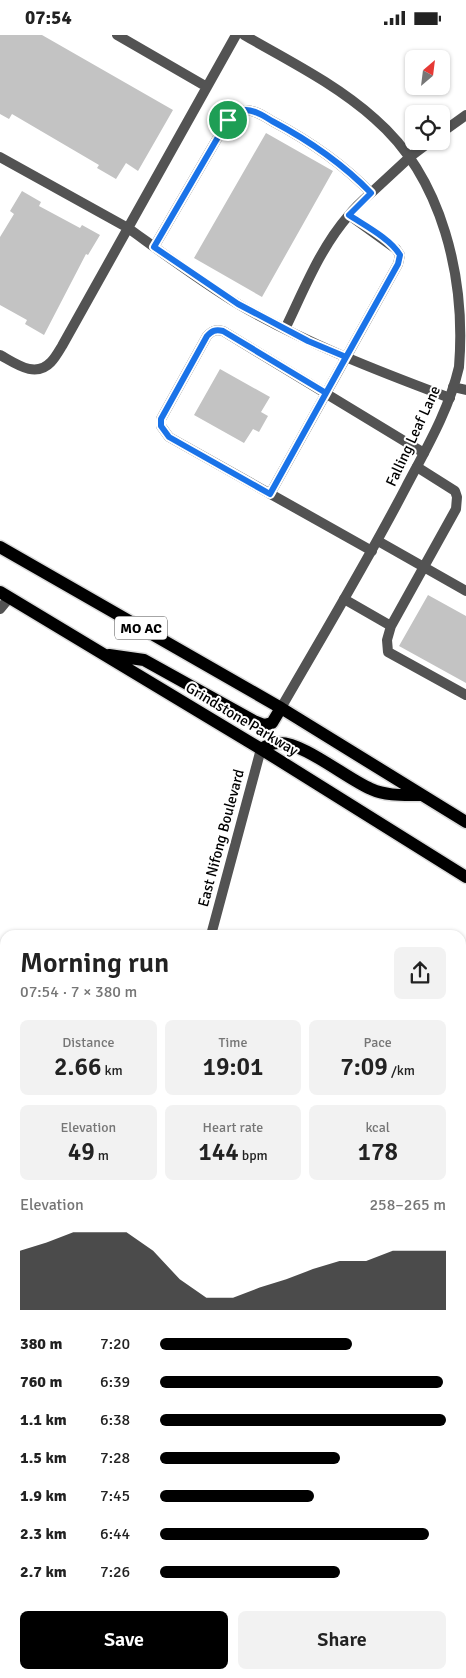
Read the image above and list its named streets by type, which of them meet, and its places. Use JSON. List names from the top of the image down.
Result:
{
  "streets": {
    "main road": ["MO AC", "Grindstone Parkway"],
    "street": ["Falling Leaf Lane", "East Nifong Boulevard"]
  },
  "crossings": [
    ["Falling Leaf Lane", "Grindstone Parkway"],
    ["Grindstone Parkway", "East Nifong Boulevard"]
  ],
  "north": "top right",
  "page": {
    "status": "07:54",
    "heading": ["Morning run", "07:54 · 7 × 380 m"],
    "stats": [
      ["Distance", "2.66 km"],
      ["Time", "19:01"],
      ["Pace", "7:09 /km"],
      ["Elevation", "49 m"],
      ["Heart rate", "144 bpm"],
      ["kcal", "178"]
    ],
    "chart": ["Elevation", "258–265 m"],
    "list": [
      {
        "name": "380 m",
        "note": "7:20"
      },
      {
        "name": "760 m",
        "note": "6:39"
      },
      {
        "name": "1.1 km",
        "note": "6:38"
      },
      {
        "name": "1.5 km",
        "note": "7:28"
      },
      {
        "name": "1.9 km",
        "note": "7:45"
      },
      {
        "name": "2.3 km",
        "note": "6:44"
      },
      {
        "name": "2.7 km",
        "note": "7:26"
      }
    ],
    "buttons": ["Save", "Share"]
  }
}
